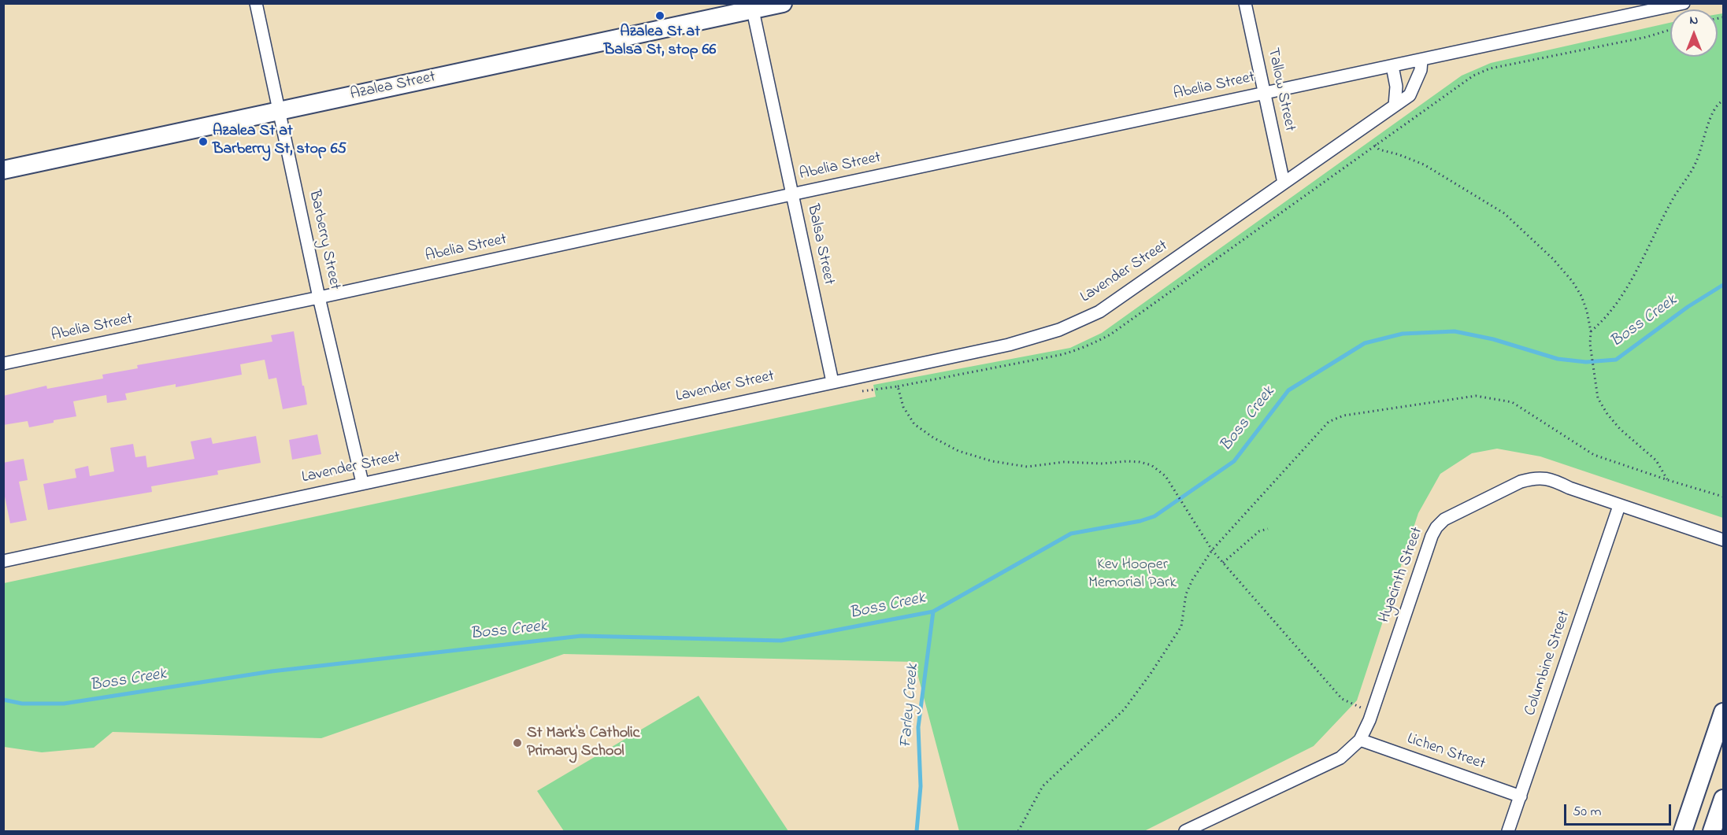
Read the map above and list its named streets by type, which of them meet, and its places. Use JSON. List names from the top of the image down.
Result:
{
  "streets": {
    "street": [
      "Azalea Street",
      "Abelia Street",
      "Tallow Street",
      "Barberry Street",
      "Balsa Street",
      "Lavender Street",
      "Hyacinth Street",
      "Columbine Street",
      "Lichen Street"
    ]
  },
  "crossings": [
    ["Azalea Street", "Barberry Street"],
    ["Azalea Street", "Balsa Street"],
    ["Abelia Street", "Tallow Street"],
    ["Abelia Street", "Barberry Street"],
    ["Abelia Street", "Balsa Street"],
    ["Abelia Street", "Lavender Street"],
    ["Tallow Street", "Lavender Street"],
    ["Barberry Street", "Lavender Street"],
    ["Balsa Street", "Lavender Street"],
    ["Hyacinth Street", "Columbine Street"],
    ["Hyacinth Street", "Lichen Street"],
    ["Columbine Street", "Lichen Street"]
  ],
  "water": ["Boss Creek", "Farley Creek"],
  "parks": ["Kev Hooper Memorial Park"],
  "places": ["Azalea St at Balsa St, stop 66", "Azalea St at Barberry St, stop 65", "St Mark's Catholic Primary School"],
  "scale_bar": "50 m",
  "north": "top"
}
